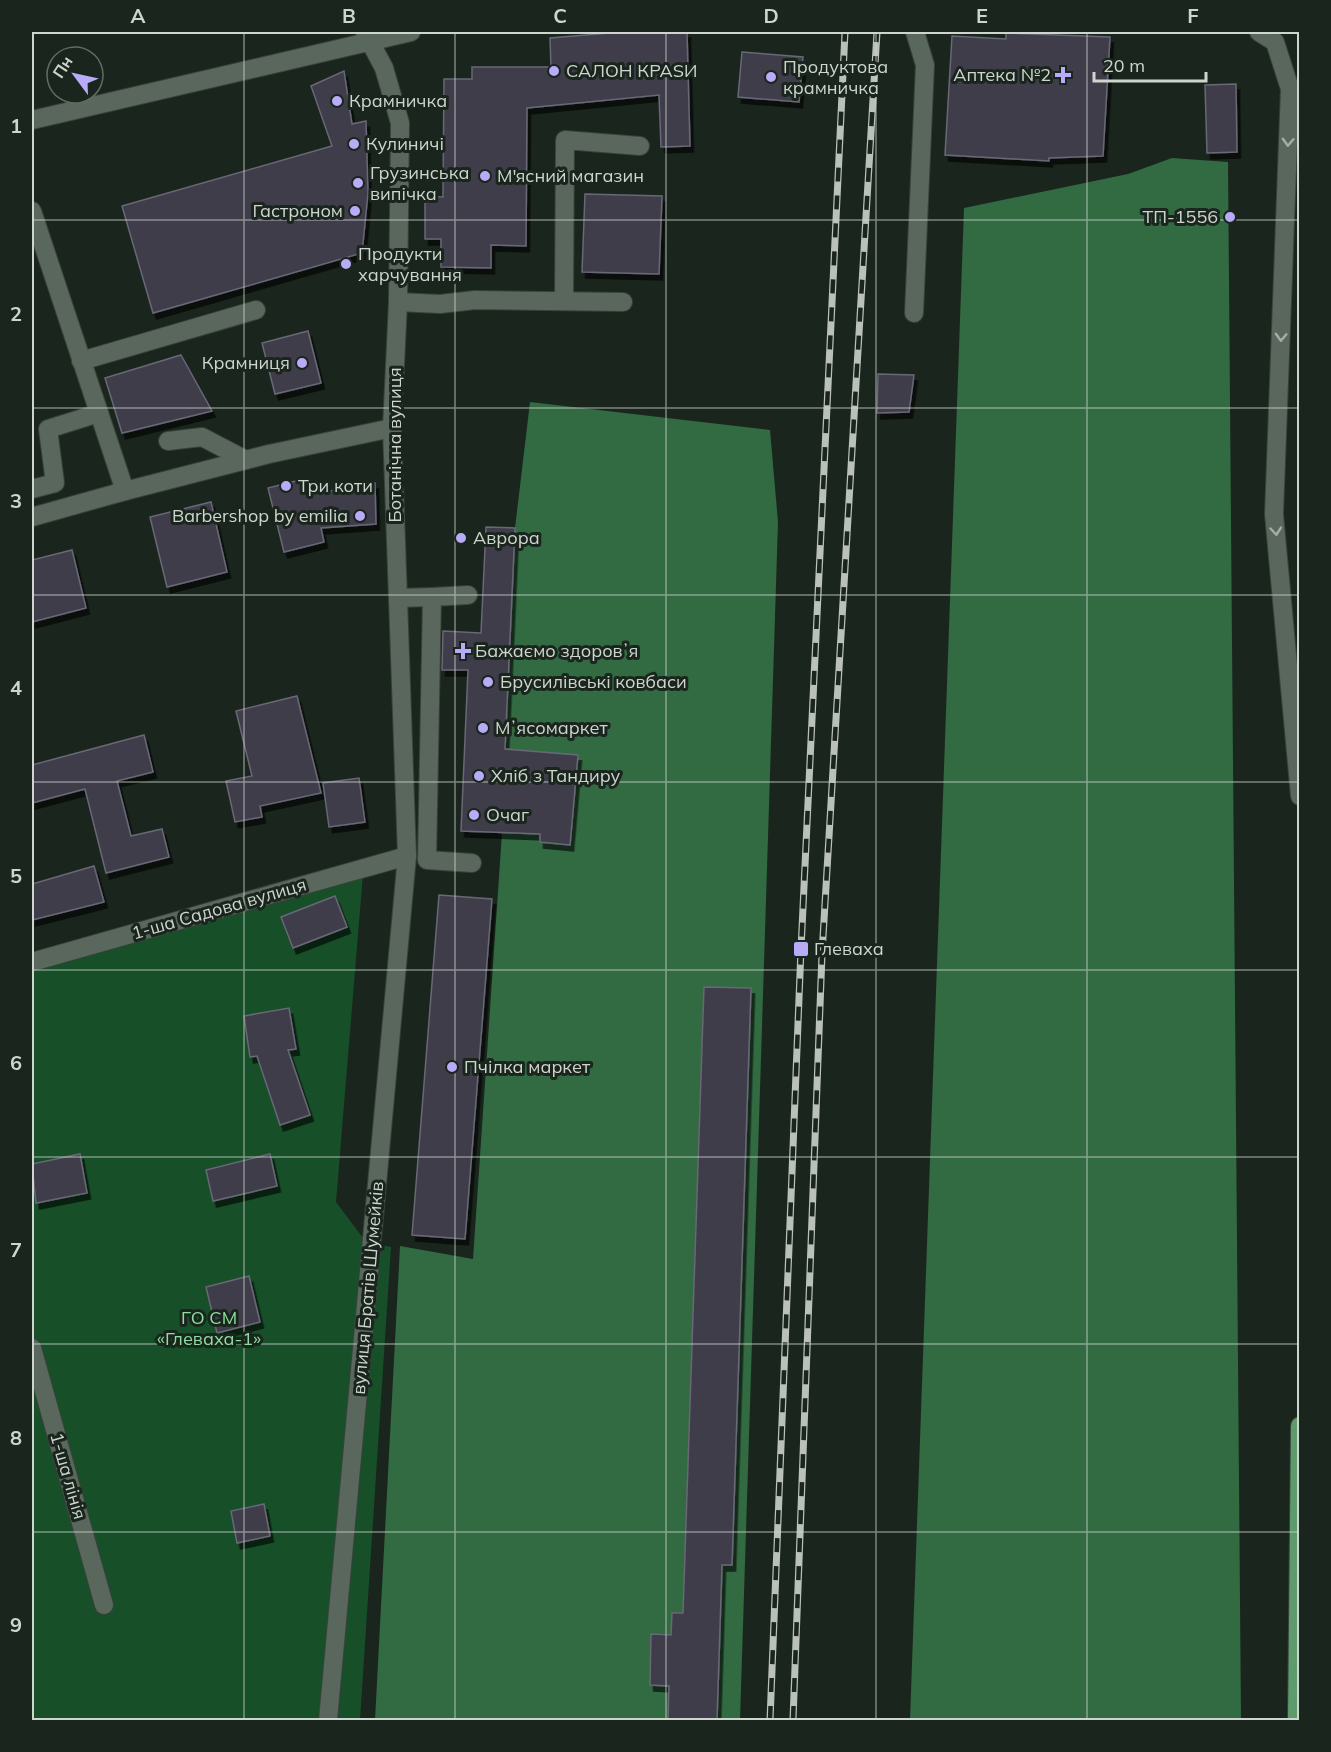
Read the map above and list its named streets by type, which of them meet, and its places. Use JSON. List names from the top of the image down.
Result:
{
  "streets": {
    "street": [
      "Ботанічна вулиця",
      "1-ша Садова вулиця",
      "вулиця Братів Шумейків",
      "1-ша лінія"
    ]
  },
  "crossings": [
    ["Ботанічна вулиця", "1-ша Садова вулиця"],
    ["Ботанічна вулиця", "вулиця Братів Шумейків"],
    ["1-ша Садова вулиця", "вулиця Братів Шумейків"]
  ],
  "parks": ["ГО СМ «Глеваха-1»"],
  "places": {
    "other": [
      "САЛОН КРАSИ",
      "Продуктова крамничка",
      "Крамничка",
      "Кулиничі",
      "М'ясний магазин",
      "Грузинська випічка",
      "Гастроном",
      "ТП-1556",
      "Продукти харчування",
      "Крамниця",
      "Три коти",
      "Barbershop by emilia",
      "Аврора",
      "Брусилівські ковбаси",
      "Мʼясомаркет",
      "Хліб з Тандиру",
      "Очаг",
      "Пчілка маркет"
    ],
    "health": ["Аптека №2", "Бажаємо здоровʼя"],
    "transit": ["Глеваха"]
  },
  "scale_bar": "20 m",
  "north": "top left",
  "grid": {
    "columns": [
      "A",
      "B",
      "C",
      "D",
      "E",
      "F"
    ],
    "rows": [
      "1",
      "2",
      "3",
      "4",
      "5",
      "6",
      "7",
      "8",
      "9"
    ]
  }
}
